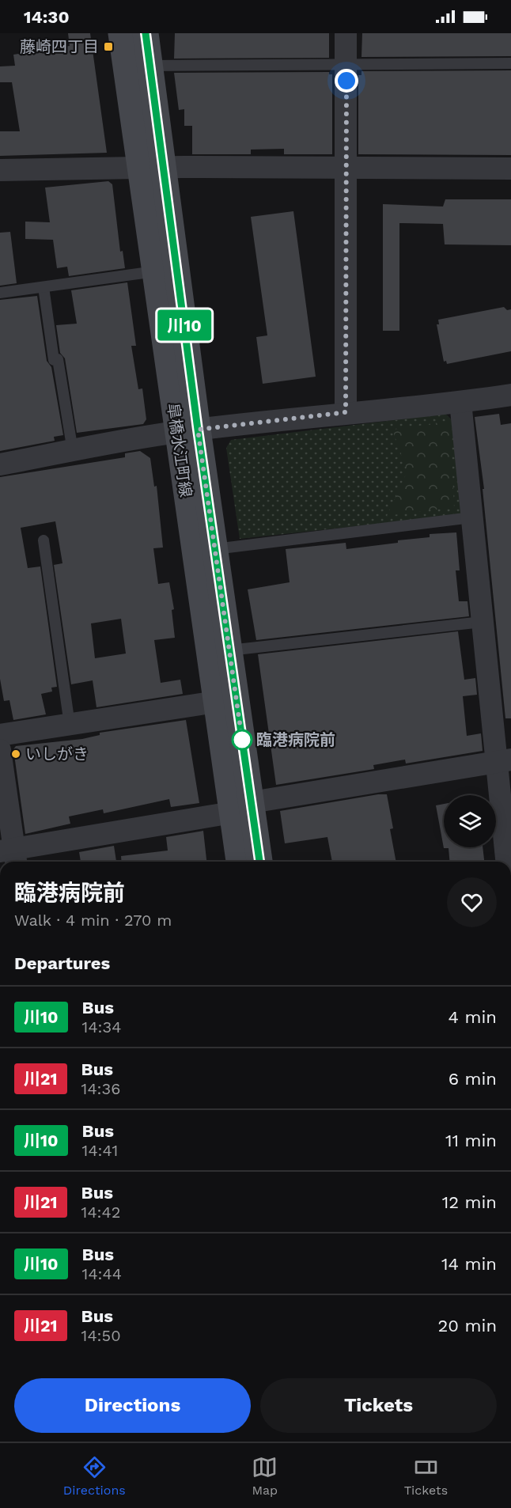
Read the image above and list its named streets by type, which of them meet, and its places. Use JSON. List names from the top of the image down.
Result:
{
  "streets": {
    "street": ["皐橋水江町線"]
  },
  "places": {
    "transit": ["藤崎四丁目"],
    "other": ["臨港病院前", "いしがき"]
  },
  "lines": ["bus line 川10"],
  "page": {
    "status": "14:30",
    "on_map": "川10",
    "heading": [
      ["臨港病院前", "Walk · 4 min · 270 m"],
      "Departures"
    ],
    "list": [
      {
        "mark": "川10",
        "name": "Bus",
        "note": "14:34",
        "value": "4 min"
      },
      {
        "mark": "川21",
        "name": "Bus",
        "note": "14:36",
        "value": "6 min"
      },
      {
        "mark": "川10",
        "name": "Bus",
        "note": "14:41",
        "value": "11 min"
      },
      {
        "mark": "川21",
        "name": "Bus",
        "note": "14:42",
        "value": "12 min"
      },
      {
        "mark": "川10",
        "name": "Bus",
        "note": "14:44",
        "value": "14 min"
      },
      {
        "mark": "川21",
        "name": "Bus",
        "note": "14:50",
        "value": "20 min"
      }
    ],
    "buttons": ["Directions", "Tickets"],
    "tabs": ["Directions", "Map", "Tickets"]
  }
}
